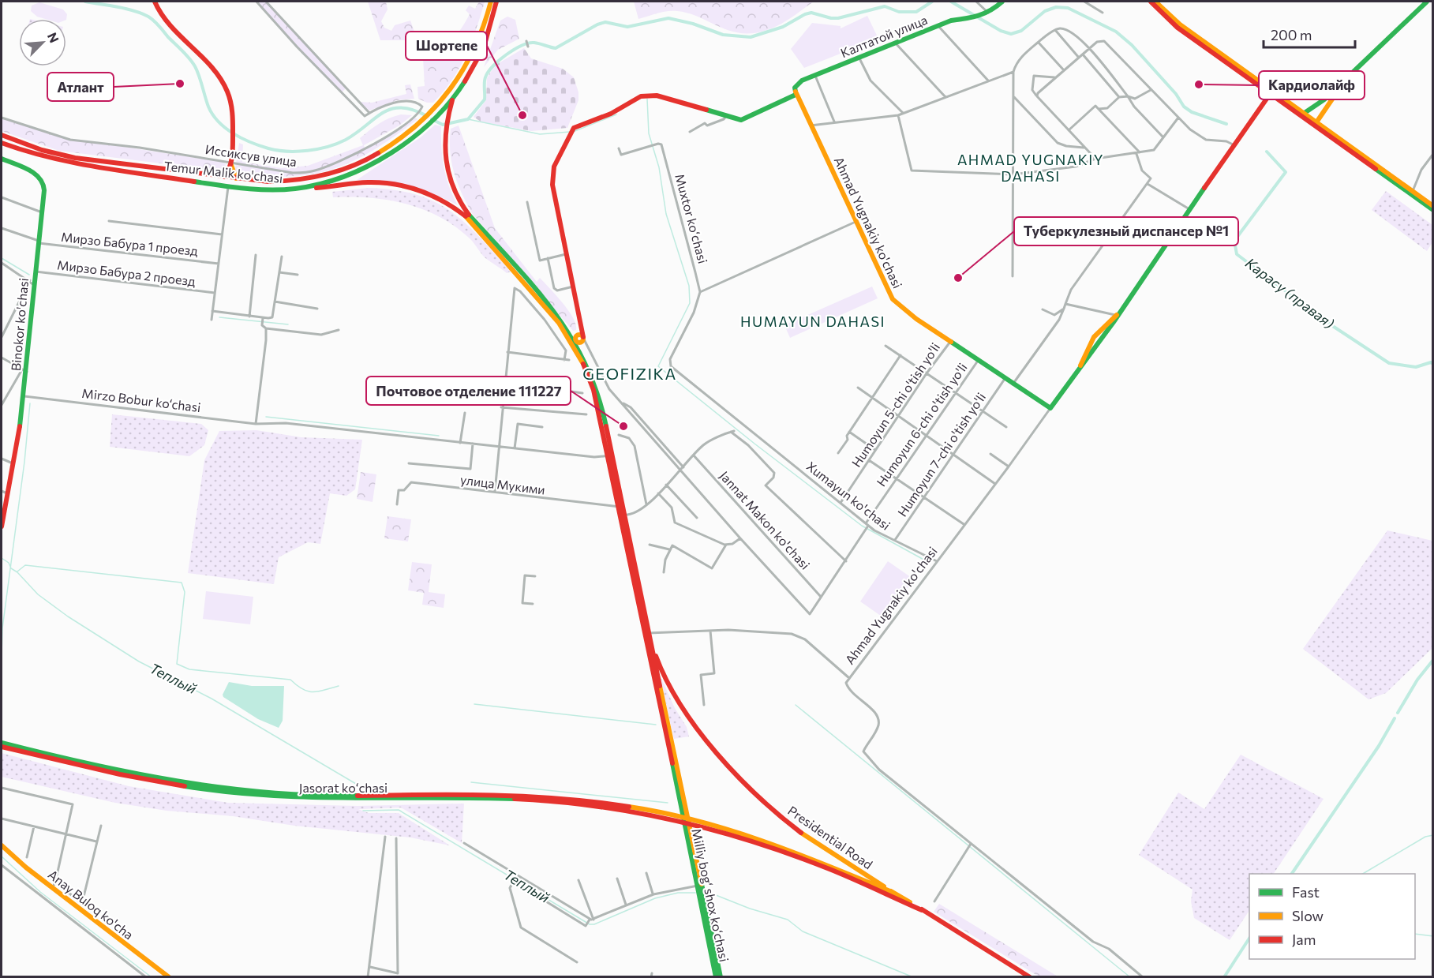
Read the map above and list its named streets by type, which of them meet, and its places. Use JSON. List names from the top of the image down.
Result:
{
  "streets": {
    "main road": [
      "Калтатой улица",
      "Temur Malik ko'chasi",
      "Ahmad Yugnakiy ko'chasi",
      "Binokor ko'chasi",
      "Jasorat koʻchasi",
      "Presidential Road",
      "Milliy bog‘ shox ko‘chasi",
      "Anay Buloq ko'cha"
    ],
    "street": [
      "Иссиксув улица",
      "Muxtor koʻchasi",
      "Мирзо Бабура 1 проезд",
      "Мирзо Бабура 2 проезд",
      "Mirzo Bobur ko‘chasi",
      "Humoyun 5-chi o'tish yo'li",
      "Humoyun 6-chi o'tish yo'li",
      "Humoyun 7-chi o'tish yo'li",
      "улица Мукими",
      "Xumayun ko'chasi",
      "Jannat Makon ko'chasi"
    ]
  },
  "crossings": [
    ["Калтатой улица", "Ahmad Yugnakiy ko'chasi"],
    ["Muxtor koʻchasi", "Xumayun ko'chasi"],
    ["Ahmad Yugnakiy ko'chasi", "Humoyun 5-chi o'tish yo'li"],
    ["Ahmad Yugnakiy ko'chasi", "Humoyun 6-chi o'tish yo'li"],
    ["Ahmad Yugnakiy ko'chasi", "Humoyun 7-chi o'tish yo'li"],
    ["Ahmad Yugnakiy ko'chasi", "Xumayun ko'chasi"],
    ["Мирзо Бабура 1 проезд", "Binokor ko'chasi"],
    ["Мирзо Бабура 2 проезд", "Binokor ko'chasi"],
    ["Binokor ko'chasi", "Mirzo Bobur ko‘chasi"],
    ["Humoyun 5-chi o'tish yo'li", "Xumayun ko'chasi"],
    ["Humoyun 6-chi o'tish yo'li", "Xumayun ko'chasi"],
    ["Humoyun 6-chi o'tish yo'li", "Jannat Makon ko'chasi"],
    ["Humoyun 7-chi o'tish yo'li", "Xumayun ko'chasi"],
    ["Jasorat koʻchasi", "Milliy bog‘ shox ko‘chasi"]
  ],
  "districts": ["AHMAD YUGNAKIY DAHASI", "HUMAYUN DAHASI", "GEOFIZIKA"],
  "water": ["Карасу (правая)", "Теплый"],
  "places": [
    "Атлант",
    "Кардиолайф",
    "Шортепе",
    "Туберкулезный диспансер №1",
    "Почтовое отделение 111227"
  ],
  "legend": ["Fast", "Slow", "Jam"],
  "scale_bar": "200 m",
  "north": "top right"
}
